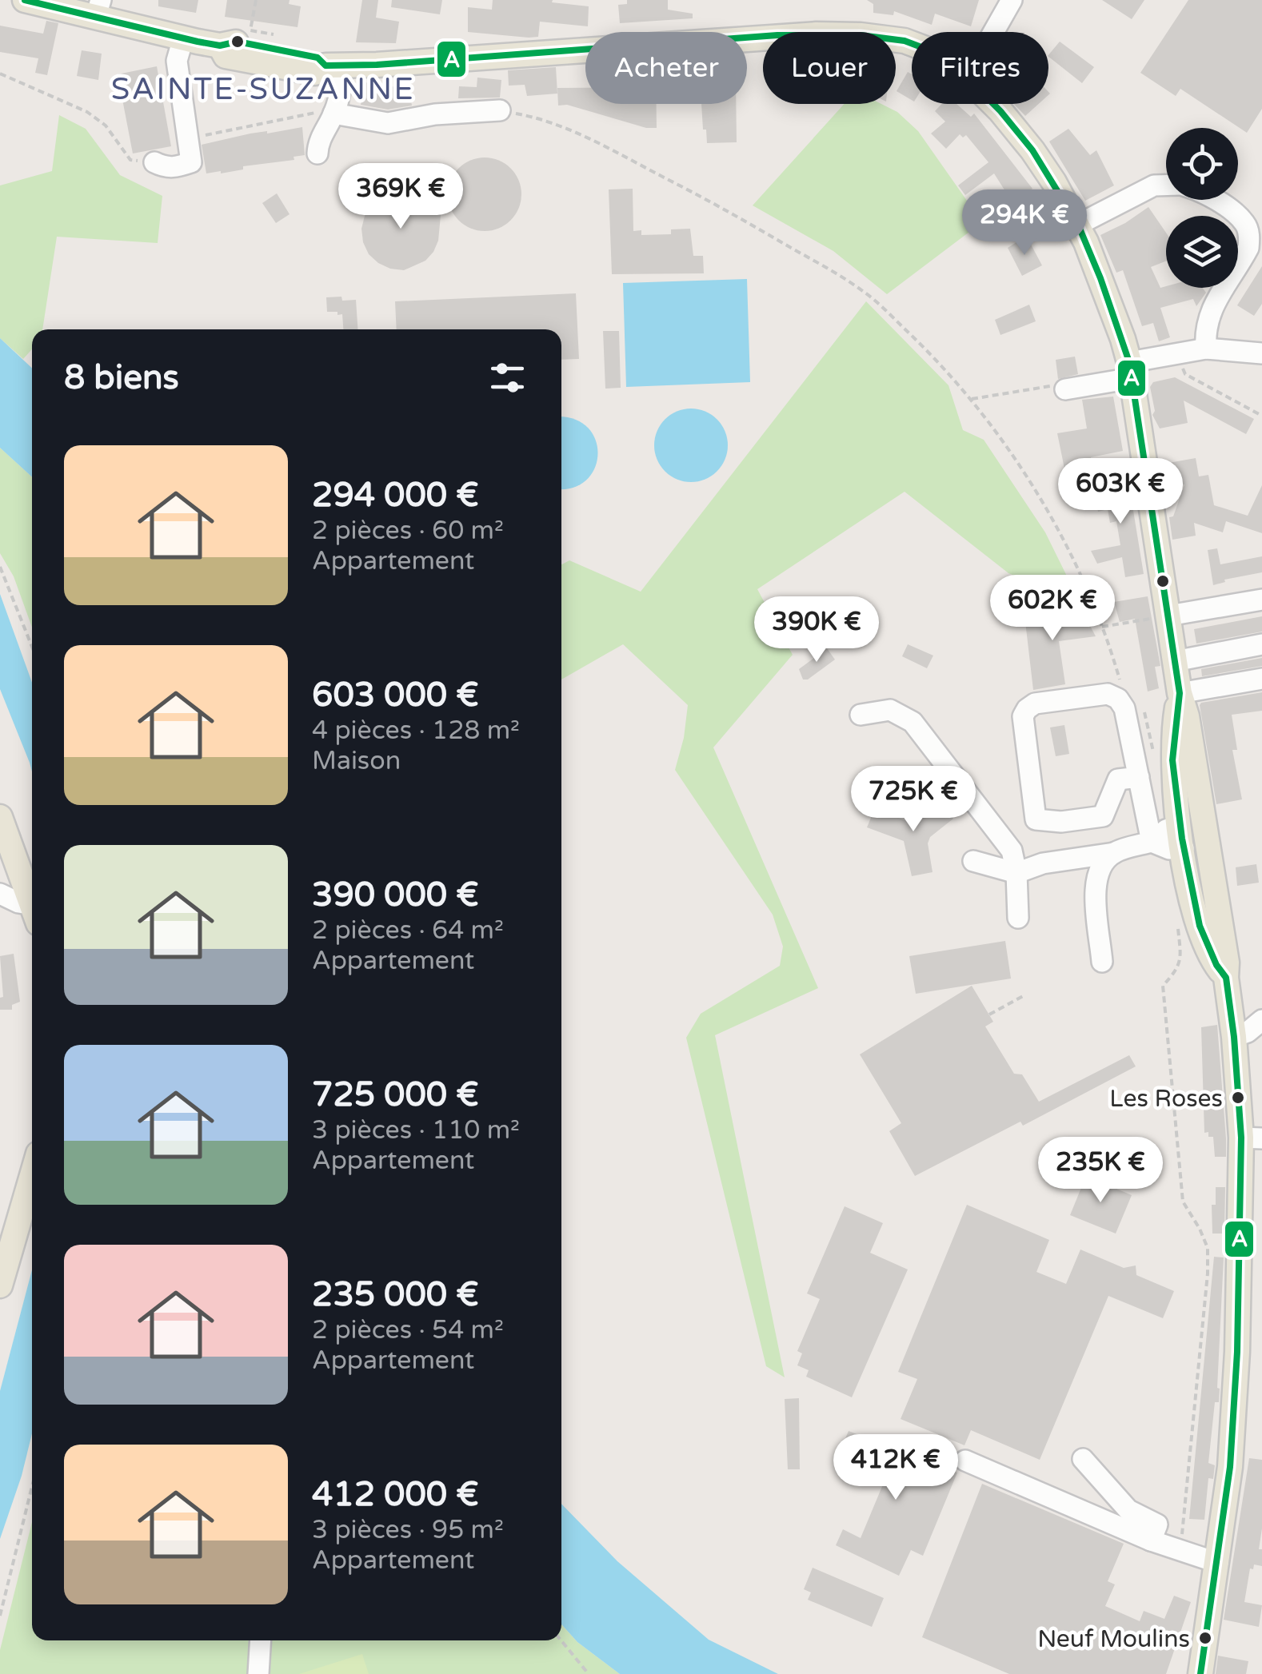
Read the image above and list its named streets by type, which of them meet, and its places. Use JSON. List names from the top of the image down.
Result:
{
  "districts": ["SAINTE-SUZANNE"],
  "places": ["Les Roses", "Neuf Moulins"],
  "lines": ["transit line A"],
  "page": {
    "chip": ["Acheter", "Louer", "Filtres"],
    "price": [
      "369K €",
      "294K €",
      "603K €",
      "602K €",
      "390K €",
      "725K €",
      "235K €",
      "412K €"
    ],
    "heading": "8 biens",
    "list": [
      {
        "name": "294 000 €",
        "note": "2 pièces · 60 m² · Appartement"
      },
      {
        "name": "603 000 €",
        "note": "4 pièces · 128 m² · Maison"
      },
      {
        "name": "390 000 €",
        "note": "2 pièces · 64 m² · Appartement"
      },
      {
        "name": "725 000 €",
        "note": "3 pièces · 110 m² · Appartement"
      },
      {
        "name": "235 000 €",
        "note": "2 pièces · 54 m² · Appartement"
      },
      {
        "name": "412 000 €",
        "note": "3 pièces · 95 m² · Appartement"
      }
    ]
  }
}
